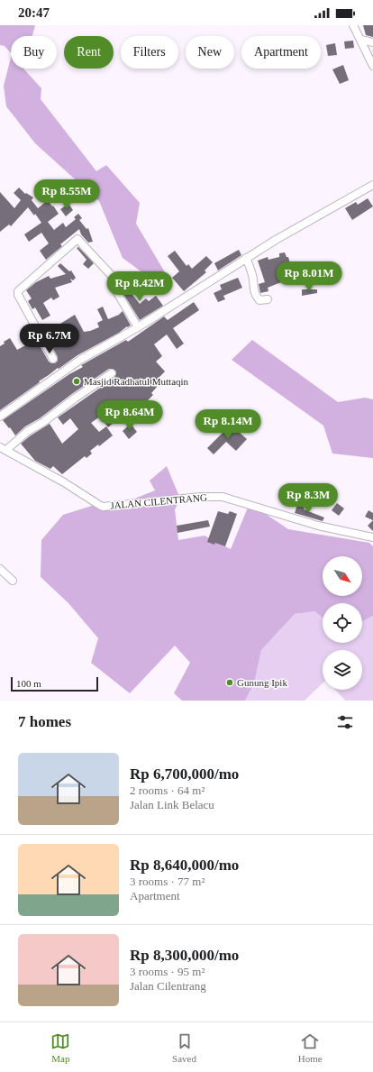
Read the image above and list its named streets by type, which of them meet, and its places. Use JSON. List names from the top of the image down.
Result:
{
  "streets": {
    "street": ["JALAN CILENTRANG"]
  },
  "places": ["Masjid Radhatul Muttaqin", "Gunung Ipik"],
  "scale_bar": "100 m",
  "north": "bottom right",
  "page": {
    "status": "20:47",
    "chip": [
      "Buy",
      "Rent",
      "Filters",
      "New",
      "Apartment"
    ],
    "price": [
      "Rp 8.55M",
      "Rp 8.01M",
      "Rp 8.42M",
      "Rp 6.7M",
      "Rp 8.64M",
      "Rp 8.14M",
      "Rp 8.3M"
    ],
    "scale": "100 m",
    "heading": "7 homes",
    "list": [
      {
        "name": "Rp 6,700,000/mo",
        "note": "2 rooms · 64 m² · Jalan Link Belacu"
      },
      {
        "name": "Rp 8,640,000/mo",
        "note": "3 rooms · 77 m² · Apartment"
      },
      {
        "name": "Rp 8,300,000/mo",
        "note": "3 rooms · 95 m² · Jalan Cilentrang"
      }
    ],
    "tabs": ["Map", "Saved", "Home"]
  }
}
